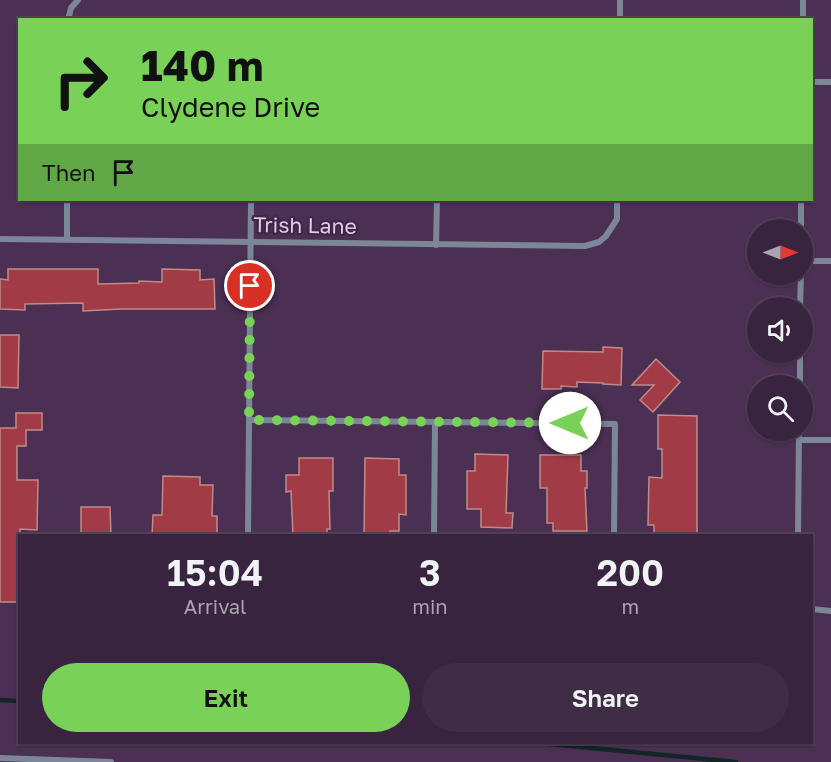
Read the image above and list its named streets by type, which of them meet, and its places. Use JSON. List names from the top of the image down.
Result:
{
  "streets": {
    "street": ["Trish Lane"]
  },
  "north": "right",
  "page": {
    "turn": ["140 m", "Clydene Drive"],
    "then": "Then",
    "eta": [
      "15:04",
      "Arrival",
      "3",
      "min",
      "200",
      "m"
    ],
    "buttons": ["Exit", "Share"]
  }
}
